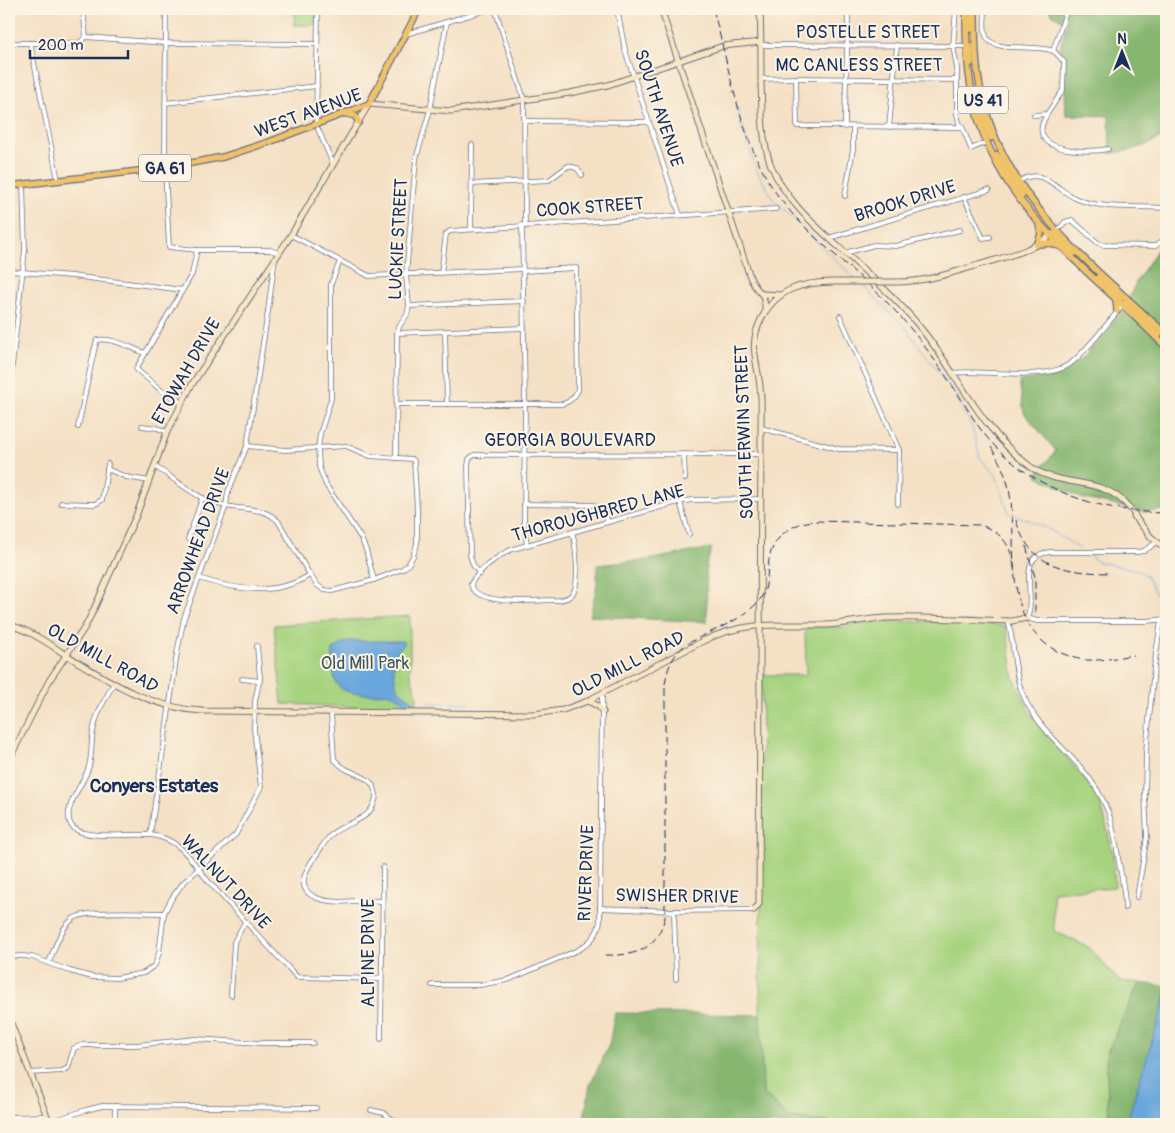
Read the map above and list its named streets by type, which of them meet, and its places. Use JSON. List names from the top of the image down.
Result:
{
  "streets": {
    "main road": [
      "US 41",
      "WEST AVENUE",
      "GA 61",
      "ETOWAH DRIVE"
    ],
    "street": [
      "POSTELLE STREET",
      "MC CANLESS STREET",
      "SOUTH AVENUE",
      "BROOK DRIVE",
      "COOK STREET",
      "LUCKIE STREET",
      "SOUTH ERWIN STREET",
      "GEORGIA BOULEVARD",
      "THOROUGHBRED LANE",
      "ARROWHEAD DRIVE",
      "OLD MILL ROAD",
      "RIVER DRIVE",
      "WALNUT DRIVE",
      "SWISHER DRIVE",
      "ALPINE DRIVE"
    ]
  },
  "crossings": [
    ["POSTELLE STREET", "US 41"],
    ["POSTELLE STREET", "WEST AVENUE"],
    ["SOUTH AVENUE", "WEST AVENUE"],
    ["SOUTH AVENUE", "COOK STREET"],
    ["WEST AVENUE", "LUCKIE STREET"],
    ["WEST AVENUE", "ETOWAH DRIVE"],
    ["ETOWAH DRIVE", "ARROWHEAD DRIVE"],
    ["ETOWAH DRIVE", "OLD MILL ROAD"],
    ["SOUTH ERWIN STREET", "GEORGIA BOULEVARD"],
    ["SOUTH ERWIN STREET", "THOROUGHBRED LANE"],
    ["SOUTH ERWIN STREET", "OLD MILL ROAD"],
    ["SOUTH ERWIN STREET", "SWISHER DRIVE"],
    ["GEORGIA BOULEVARD", "THOROUGHBRED LANE"],
    ["ARROWHEAD DRIVE", "OLD MILL ROAD"],
    ["ARROWHEAD DRIVE", "WALNUT DRIVE"],
    ["OLD MILL ROAD", "RIVER DRIVE"],
    ["OLD MILL ROAD", "WALNUT DRIVE"],
    ["RIVER DRIVE", "SWISHER DRIVE"],
    ["WALNUT DRIVE", "ALPINE DRIVE"]
  ],
  "districts": ["Conyers Estates"],
  "parks": ["Old Mill Park"],
  "scale_bar": "200 m",
  "north": "top"
}
